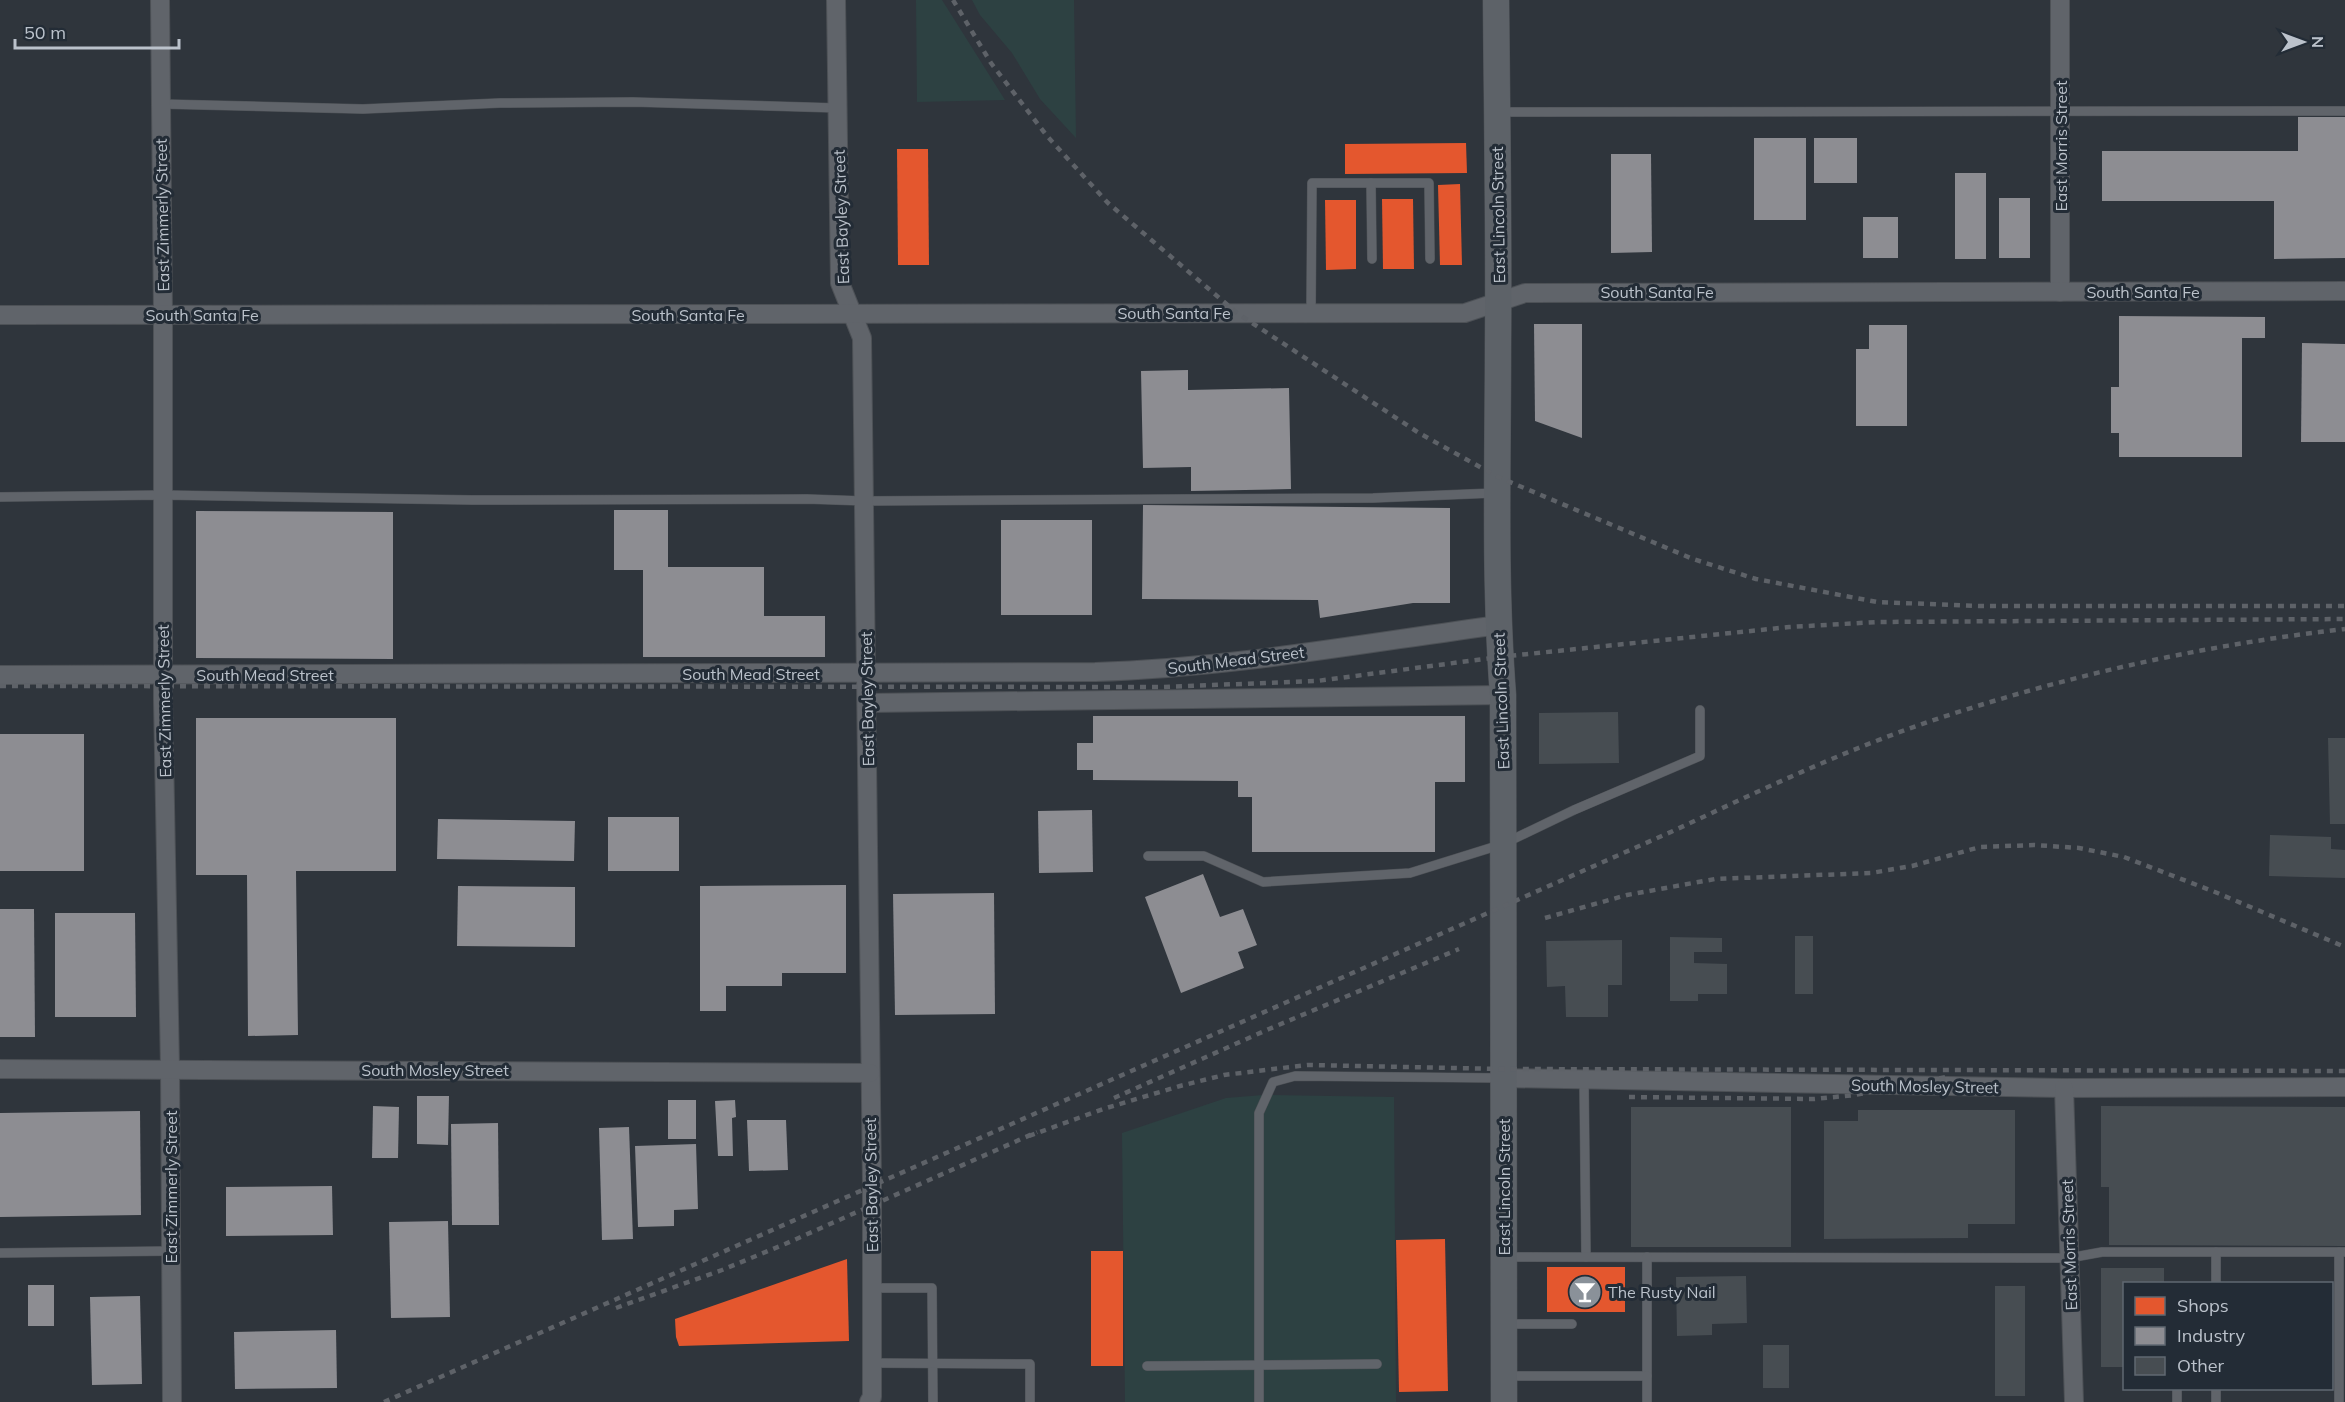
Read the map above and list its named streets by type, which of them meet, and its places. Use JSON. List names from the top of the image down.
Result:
{
  "streets": {
    "street": [
      "East Morris Street",
      "East Zimmerly Street",
      "East Lincoln Street",
      "East Bayley Street",
      "South Santa Fe",
      "South Mead Street",
      "South Mosley Street"
    ]
  },
  "crossings": [
    ["East Morris Street", "South Santa Fe"],
    ["East Morris Street", "South Mosley Street"],
    ["East Zimmerly Street", "South Santa Fe"],
    ["East Zimmerly Street", "South Mead Street"],
    ["East Zimmerly Street", "South Mosley Street"],
    ["East Lincoln Street", "South Santa Fe"],
    ["East Lincoln Street", "South Mead Street"],
    ["East Lincoln Street", "South Mosley Street"],
    ["East Bayley Street", "South Santa Fe"],
    ["East Bayley Street", "South Mead Street"],
    ["East Bayley Street", "South Mosley Street"]
  ],
  "places": {
    "bar": ["The Rusty Nail"]
  },
  "legend": ["Shops", "Industry", "Other"],
  "scale_bar": "50 m",
  "north": "right"
}
